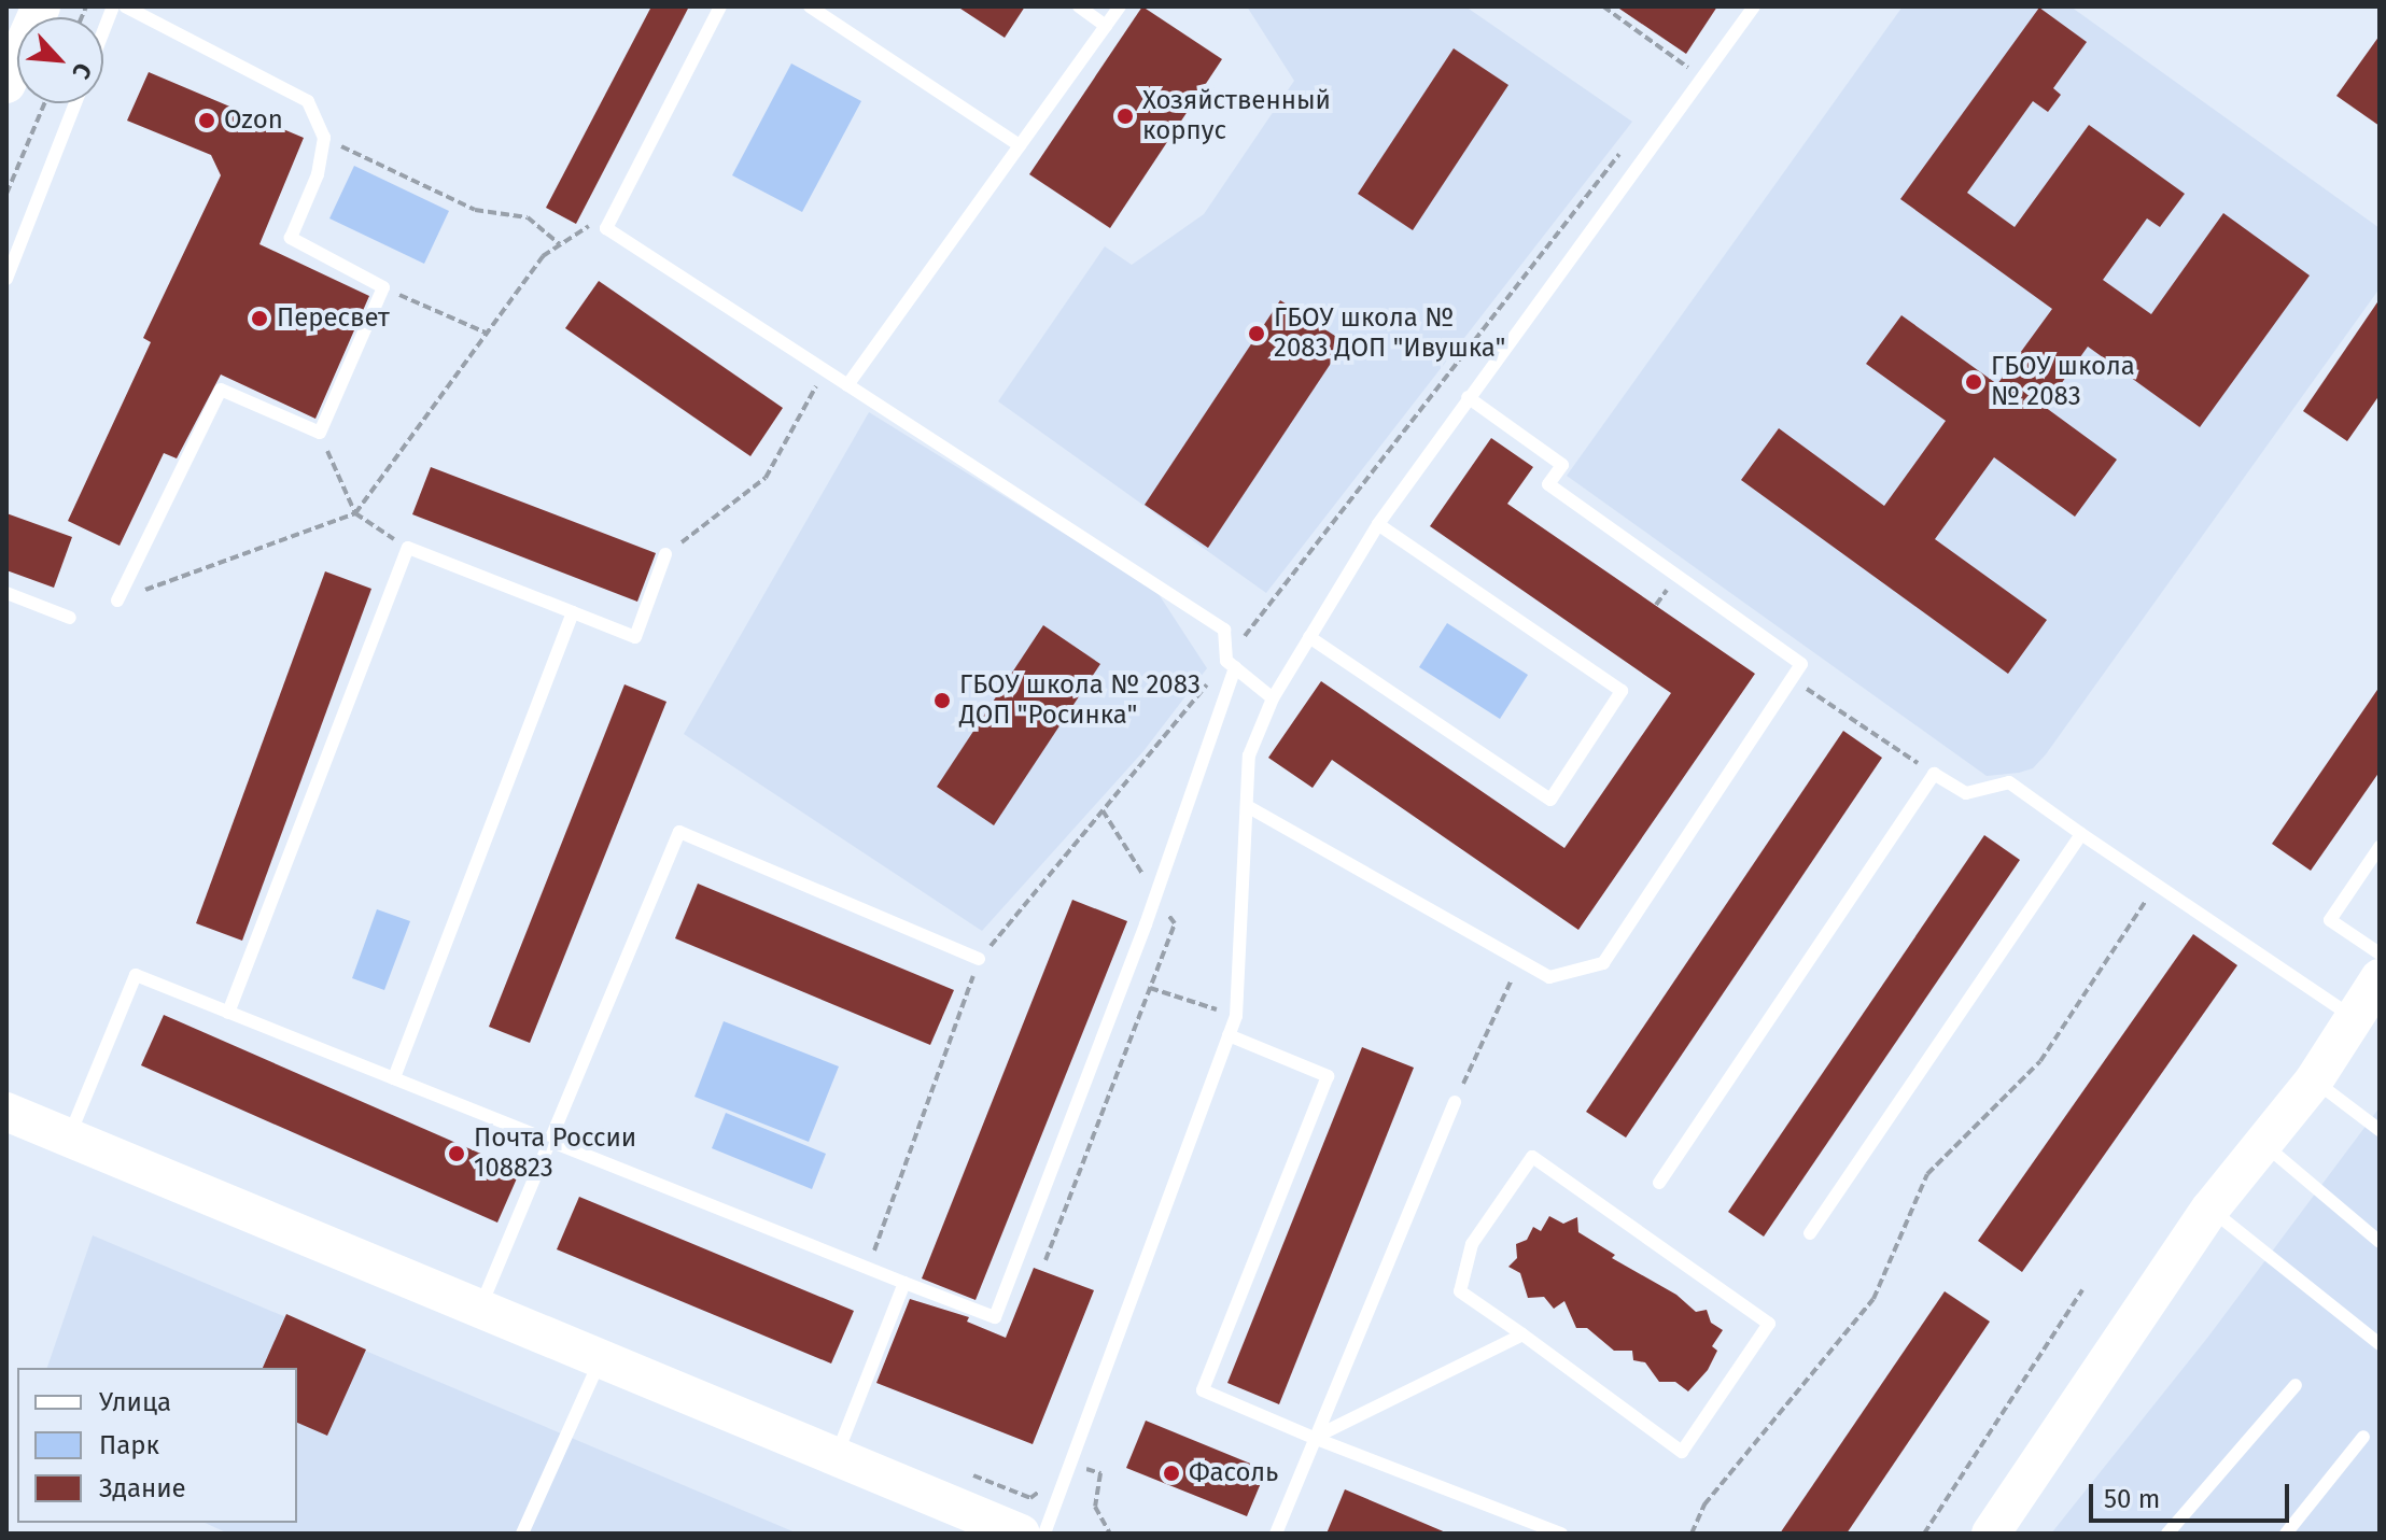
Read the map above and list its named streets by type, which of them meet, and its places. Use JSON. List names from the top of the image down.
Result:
{
  "places": [
    "Хозяйственный корпус",
    "Ozon",
    "Пересвет",
    "ГБОУ школа № 2083 ДОП \"Ивушка\"",
    "ГБОУ школа № 2083",
    "ГБОУ школа № 2083 ДОП \"Росинка\"",
    "Почта России 108823",
    "Фасоль"
  ],
  "legend": ["Улица", "Парк", "Здание"],
  "scale_bar": "50 m",
  "north": "bottom right"
}
